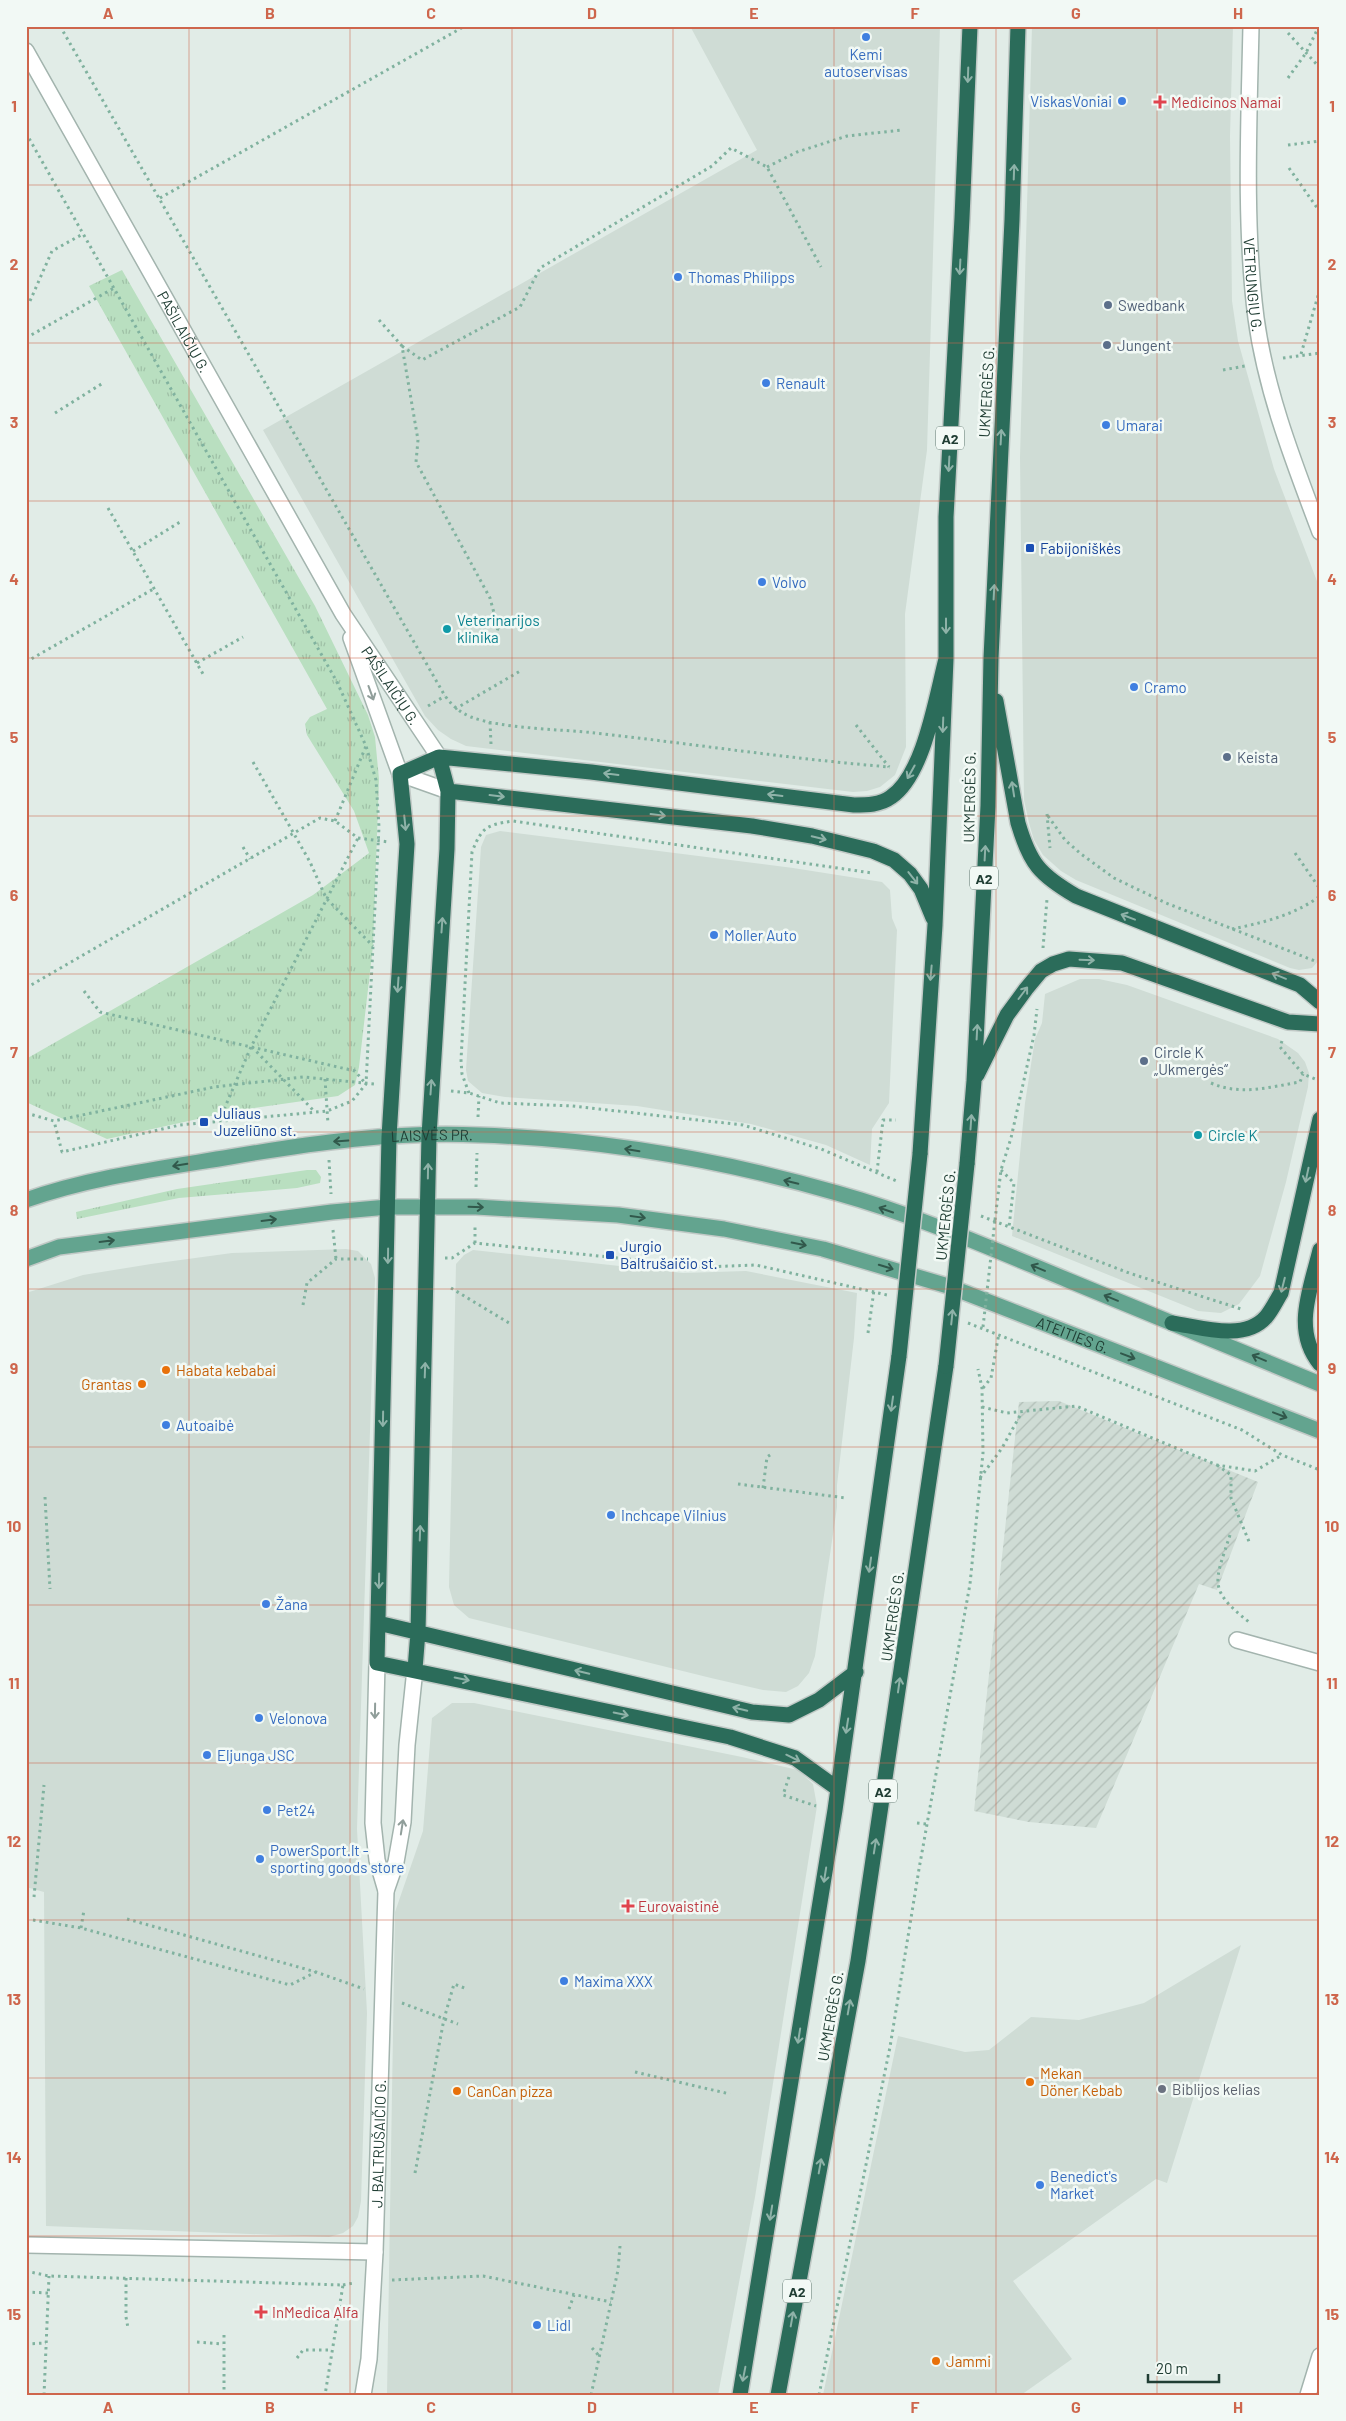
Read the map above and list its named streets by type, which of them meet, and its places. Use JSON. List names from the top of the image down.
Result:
{
  "streets": {
    "highway": ["UKMERGĖS G.", "A2"],
    "main road": ["LAISVĖS PR.", "ATEITIES G."],
    "street": ["VĖTRUNGIŲ G.", "PAŠILAIČIŲ G.", "J. BALTRUŠAIČIO G."]
  },
  "one_way": ["ATEITIES G."],
  "places": {
    "other": [
      "Kemi autoservisas",
      "ViskasVoniai",
      "Thomas Philipps",
      "Swedbank",
      "Jungent",
      "Renault",
      "Umarai",
      "Volvo",
      "Veterinarijos klinika",
      "Cramo",
      "Keista",
      "Moller Auto",
      "Circle K „Ukmergės“",
      "Circle K",
      "Habata kebabai",
      "Grantas",
      "Autoaibė",
      "Inchcape Vilnius",
      "Žana",
      "Velonova",
      "Eljunga JSC",
      "Pet24",
      "PowerSport.lt - sporting goods store",
      "Maxima XXX",
      "Mekan Döner Kebab",
      "Biblijos kelias",
      "CanCan pizza",
      "Benedict's Market",
      "Lidl",
      "Jammi"
    ],
    "health": ["Medicinos Namai", "Eurovaistinė", "InMedica Alfa"],
    "transit": ["Fabijoniškės", "Juliaus Juzeliūno st.", "Jurgio Baltrušaičio st."]
  },
  "scale_bar": "20 m",
  "grid": {
    "columns": [
      "A",
      "B",
      "C",
      "D",
      "E",
      "F",
      "G",
      "H"
    ],
    "rows": [
      "1",
      "2",
      "3",
      "4",
      "5",
      "6",
      "7",
      "8",
      "9",
      "10",
      "11",
      "12",
      "13",
      "14",
      "15"
    ]
  }
}
